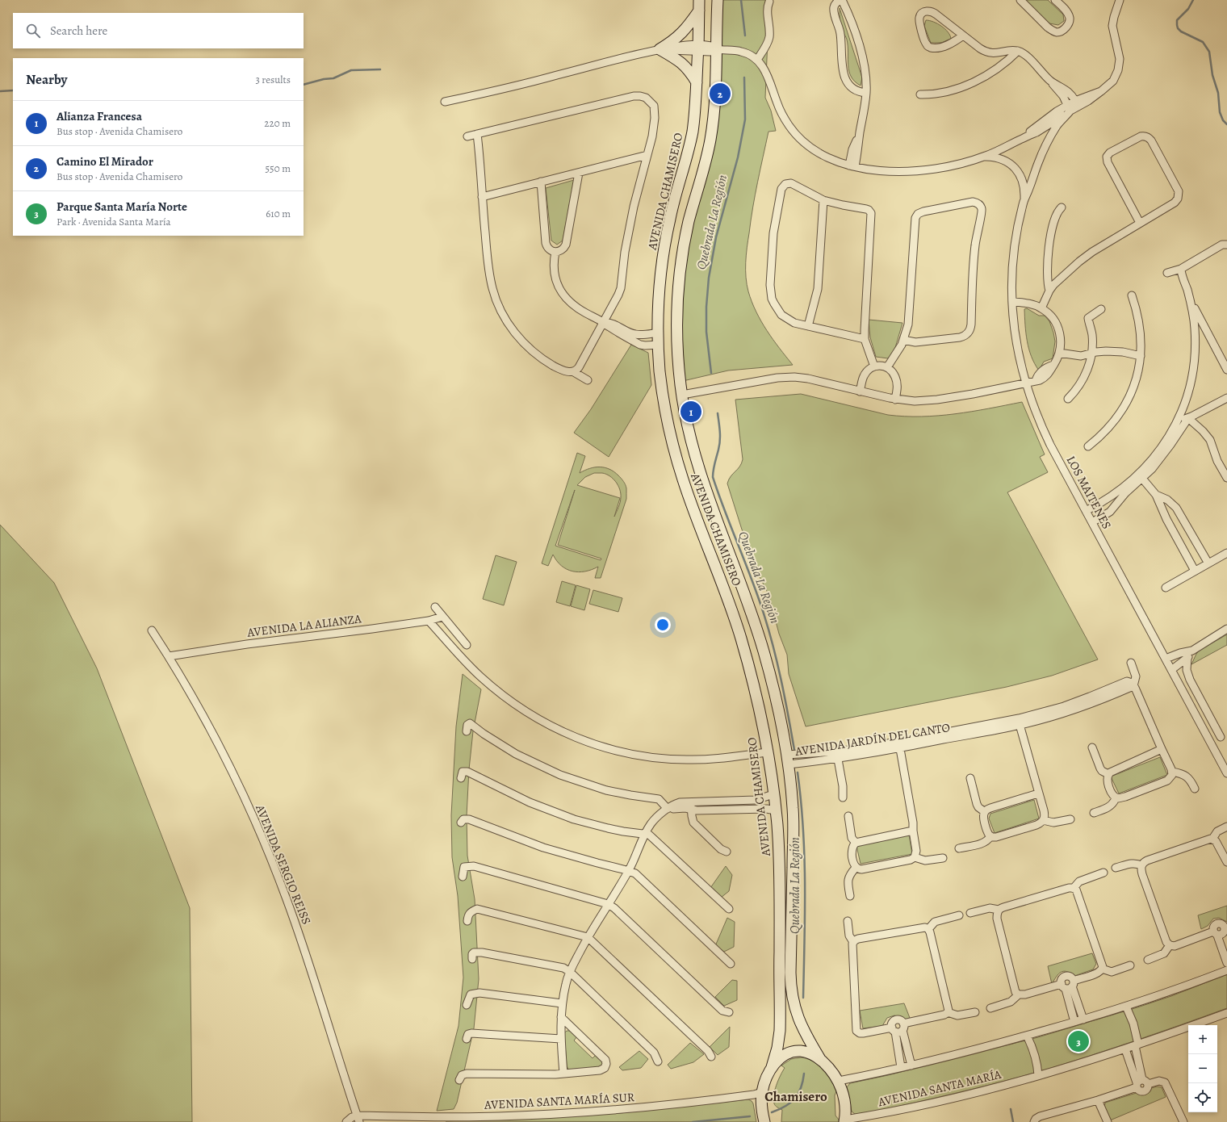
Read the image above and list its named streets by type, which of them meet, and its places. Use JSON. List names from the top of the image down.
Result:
{
  "streets": {
    "street": [
      "AVENIDA CHAMISERO",
      "LOS MAITENES",
      "AVENIDA LA ALIANZA",
      "AVENIDA JARDÍN DEL CANTO",
      "AVENIDA SERGIO REISS",
      "AVENIDA SANTA MARÍA",
      "AVENIDA SANTA MARÍA SUR"
    ]
  },
  "crossings": [
    ["AVENIDA CHAMISERO", "AVENIDA JARDÍN DEL CANTO"],
    ["AVENIDA CHAMISERO", "AVENIDA SANTA MARÍA SUR"],
    ["AVENIDA LA ALIANZA", "AVENIDA SERGIO REISS"],
    ["AVENIDA SERGIO REISS", "AVENIDA SANTA MARÍA SUR"]
  ],
  "districts": ["Chamisero"],
  "water": ["Quebrada La Región"],
  "page": {
    "search": "Search here",
    "heading": ["Nearby", "3 results"],
    "pins": ["2", "1", "3"],
    "list": [
      {
        "mark": "1",
        "name": "Alianza Francesa",
        "note": "Bus stop · Avenida Chamisero",
        "value": "220 m"
      },
      {
        "mark": "2",
        "name": "Camino El Mirador",
        "note": "Bus stop · Avenida Chamisero",
        "value": "550 m"
      },
      {
        "mark": "3",
        "name": "Parque Santa María Norte",
        "note": "Park · Avenida Santa María",
        "value": "610 m"
      }
    ],
    "map_buttons": ["+", "−"]
  }
}
